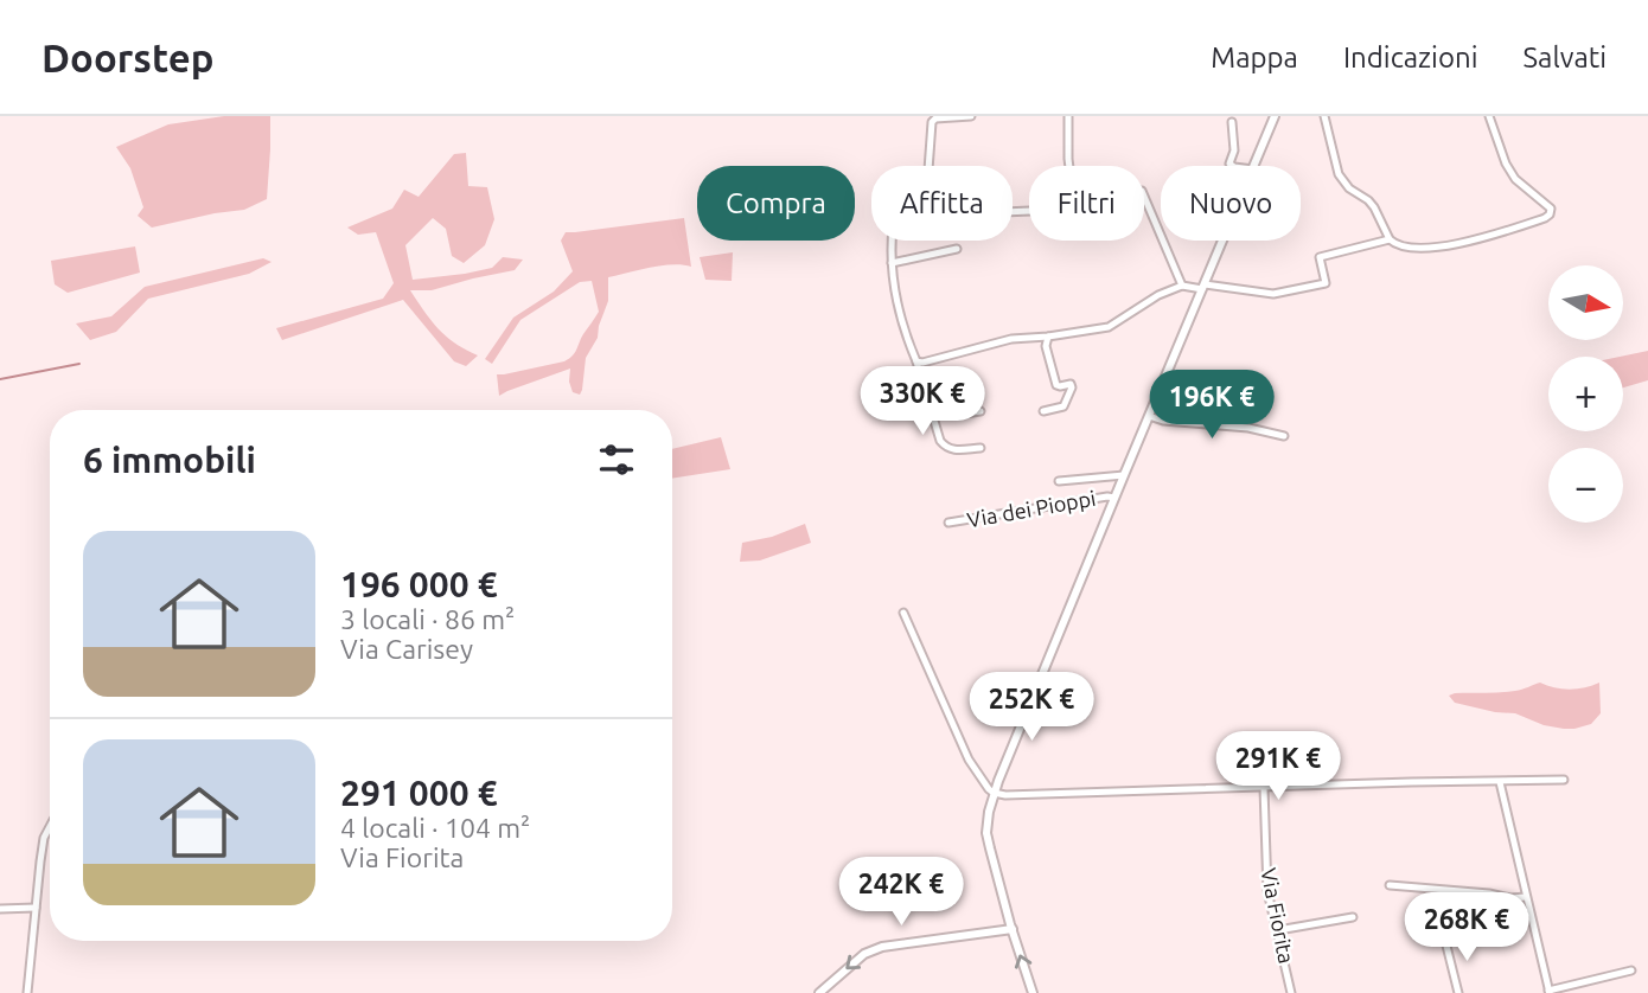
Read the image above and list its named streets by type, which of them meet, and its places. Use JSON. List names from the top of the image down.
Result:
{
  "streets": {
    "street": ["Via dei Pioppi", "Via Fiorita"]
  },
  "north": "right",
  "page": {
    "header": "Doorstep",
    "nav": ["Mappa", "Indicazioni", "Salvati"],
    "chip": [
      "Compra",
      "Affitta",
      "Filtri",
      "Nuovo"
    ],
    "map_buttons": ["+", "−"],
    "price": [
      "330K €",
      "196K €",
      "252K €",
      "291K €",
      "242K €",
      "268K €"
    ],
    "heading": "6 immobili",
    "list": [
      {
        "name": "196 000 €",
        "note": "3 locali · 86 m² · Via Carisey"
      },
      {
        "name": "291 000 €",
        "note": "4 locali · 104 m² · Via Fiorita"
      }
    ]
  }
}
